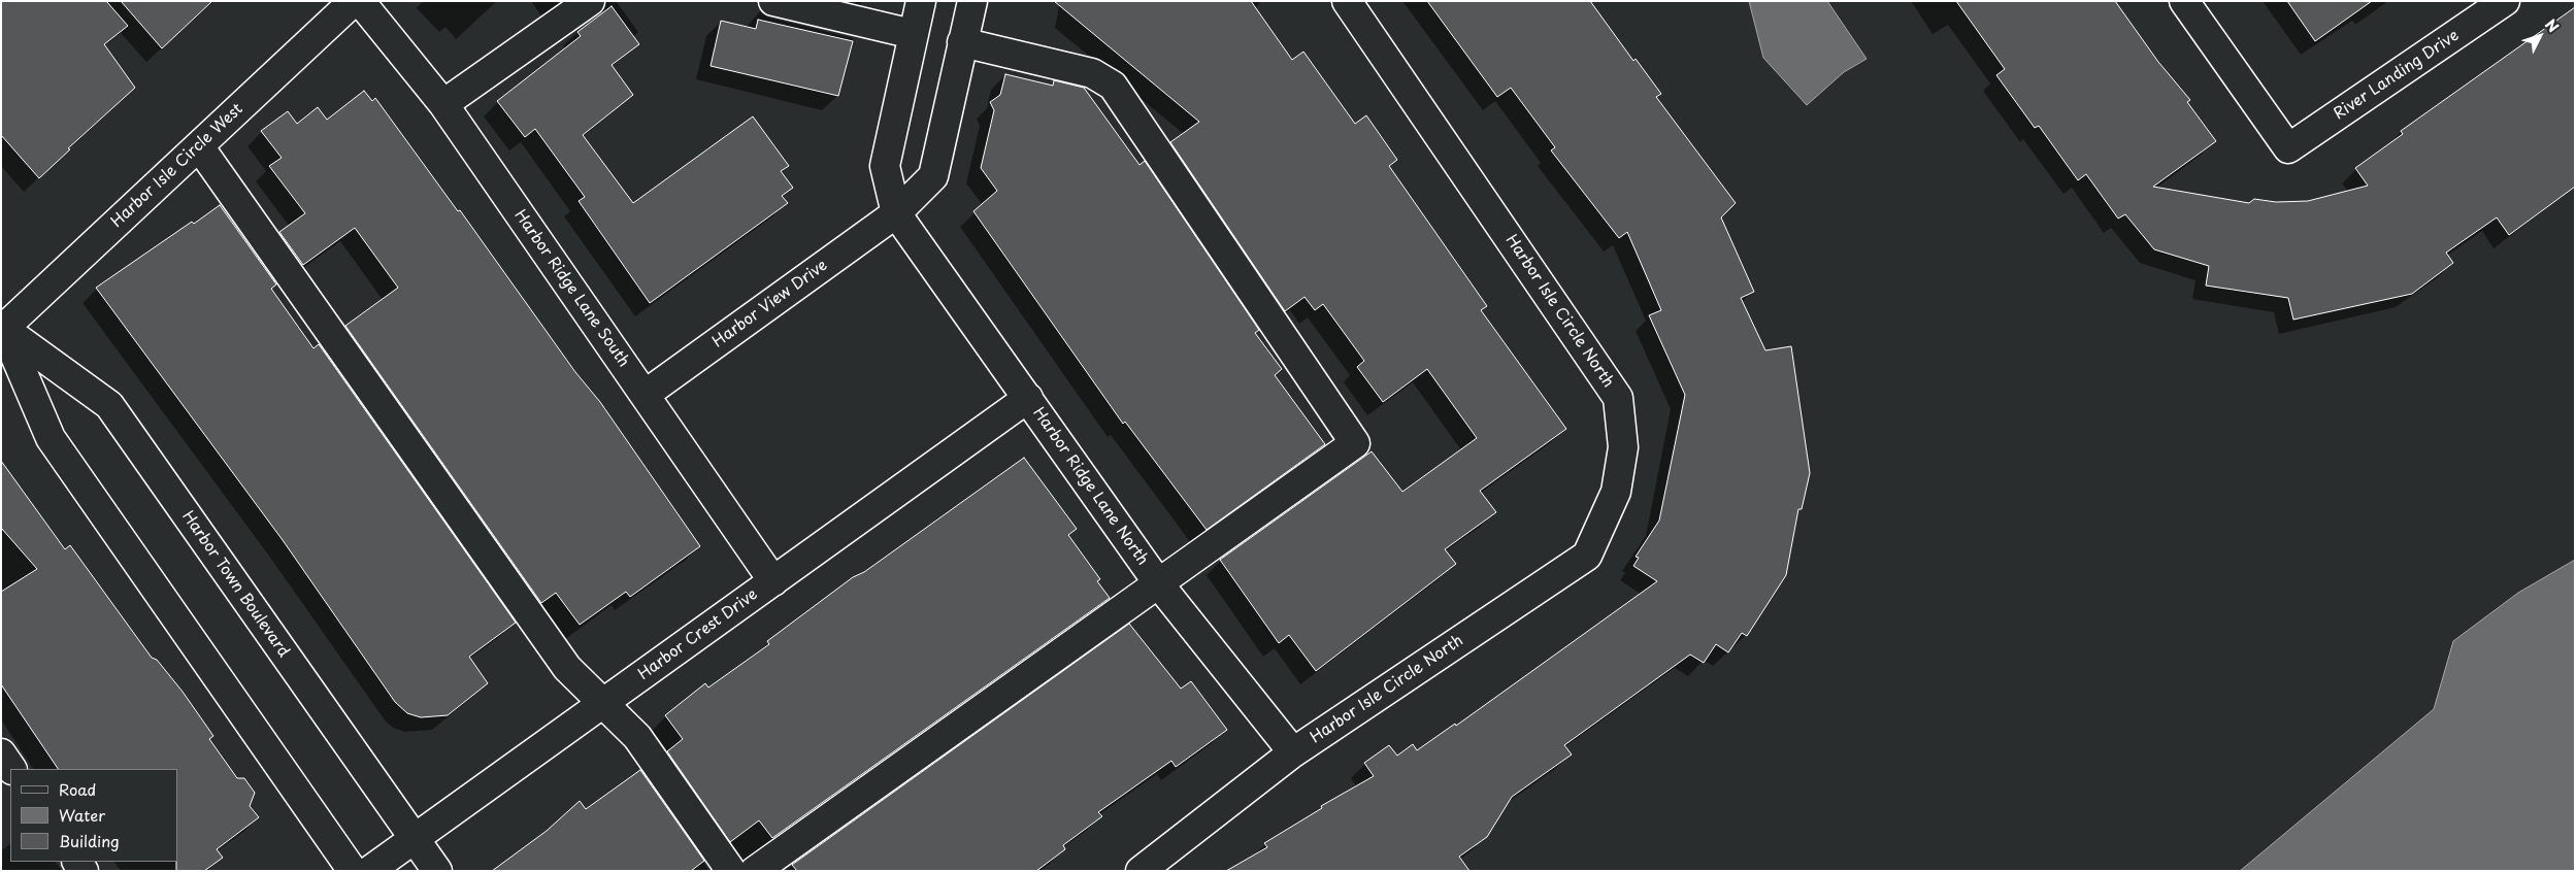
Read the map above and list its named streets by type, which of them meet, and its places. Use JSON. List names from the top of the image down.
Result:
{
  "streets": {
    "street": [
      "River Landing Drive",
      "Harbor Isle Circle West",
      "Harbor Ridge Lane South",
      "Harbor View Drive",
      "Harbor Isle Circle North",
      "Harbor Ridge Lane North",
      "Harbor Town Boulevard",
      "Harbor Crest Drive"
    ]
  },
  "crossings": [
    ["Harbor Isle Circle West", "Harbor Town Boulevard"],
    ["Harbor Ridge Lane South", "Harbor View Drive"],
    ["Harbor Ridge Lane South", "Harbor Crest Drive"],
    ["Harbor View Drive", "Harbor Ridge Lane North"],
    ["Harbor Isle Circle North", "Harbor Ridge Lane North"],
    ["Harbor Ridge Lane North", "Harbor Crest Drive"],
    ["Harbor Town Boulevard", "Harbor Crest Drive"]
  ],
  "legend": ["Road", "Water", "Building"],
  "north": "top right"
}
